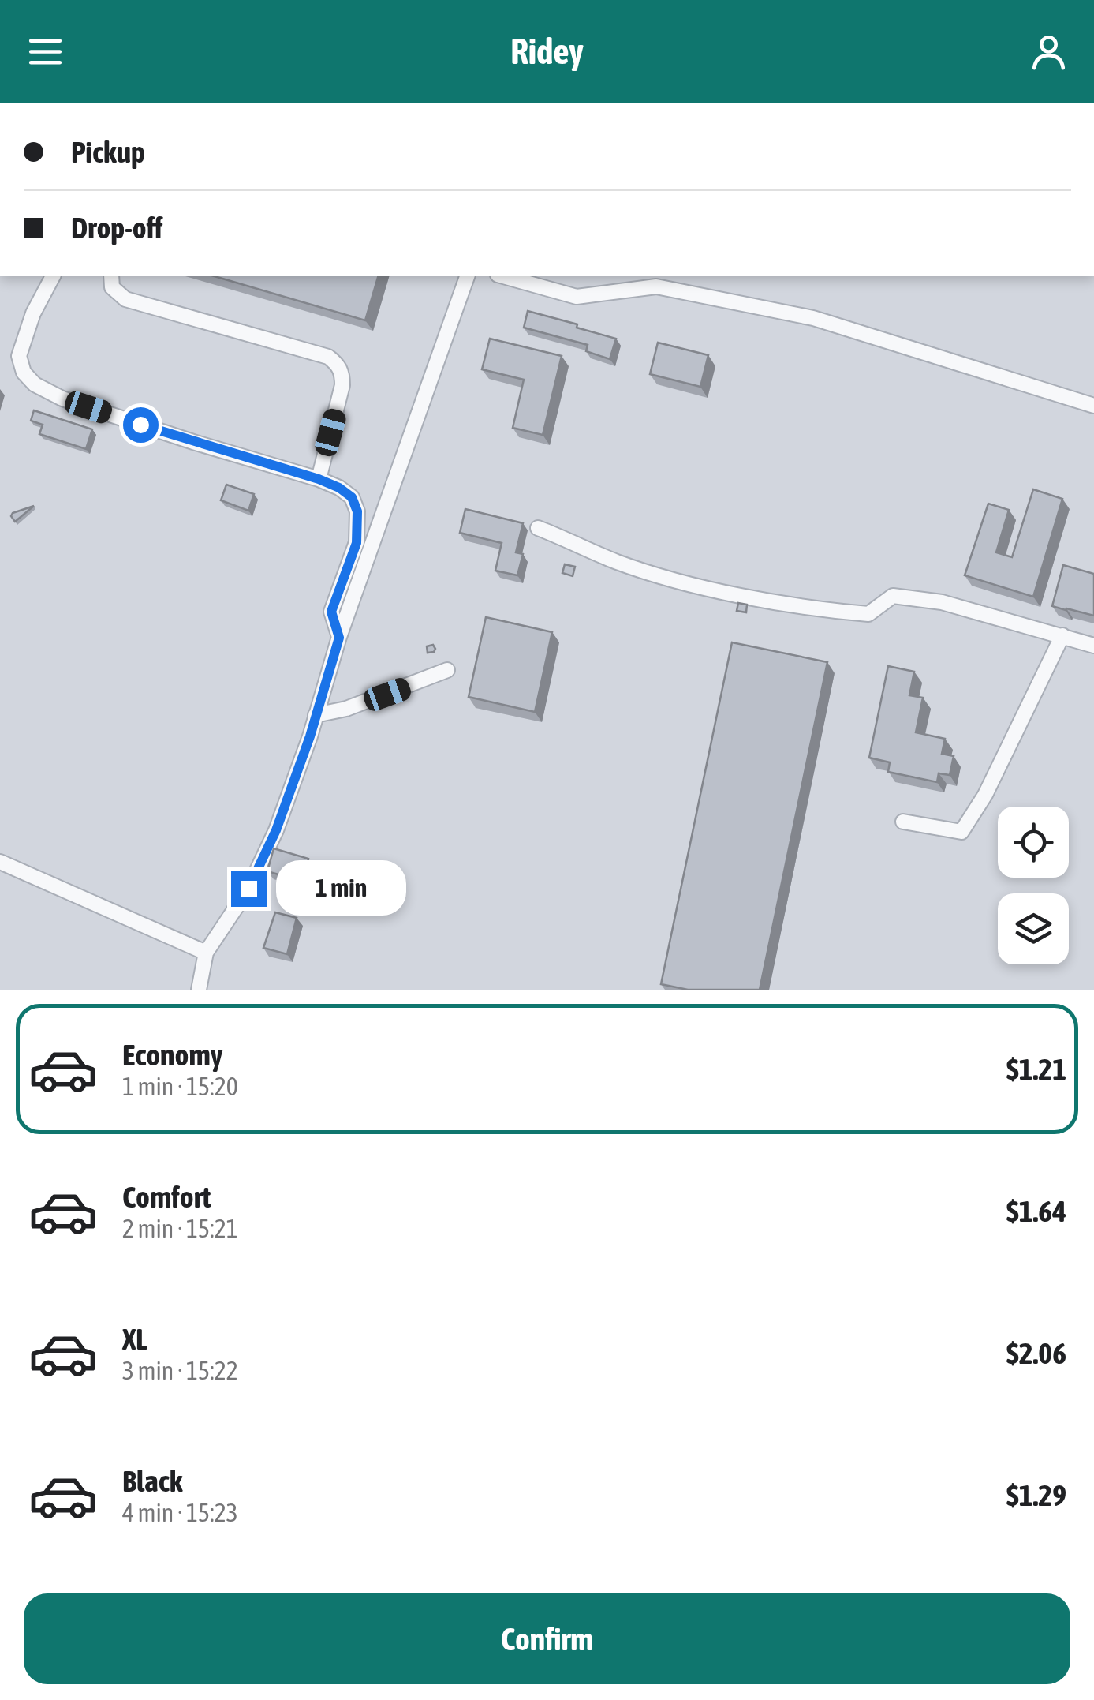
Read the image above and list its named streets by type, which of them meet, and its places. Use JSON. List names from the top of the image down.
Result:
{
  "page": {
    "header": "Ridey",
    "banner": ["Pickup", "Drop-off"],
    "bubble": "1 min",
    "list": [
      {
        "name": "Economy",
        "note": "1 min · 15:20",
        "value": "$1.21"
      },
      {
        "name": "Comfort",
        "note": "2 min · 15:21",
        "value": "$1.64"
      },
      {
        "name": "XL",
        "note": "3 min · 15:22",
        "value": "$2.06"
      },
      {
        "name": "Black",
        "note": "4 min · 15:23",
        "value": "$1.29"
      }
    ],
    "buttons": "Confirm"
  }
}
